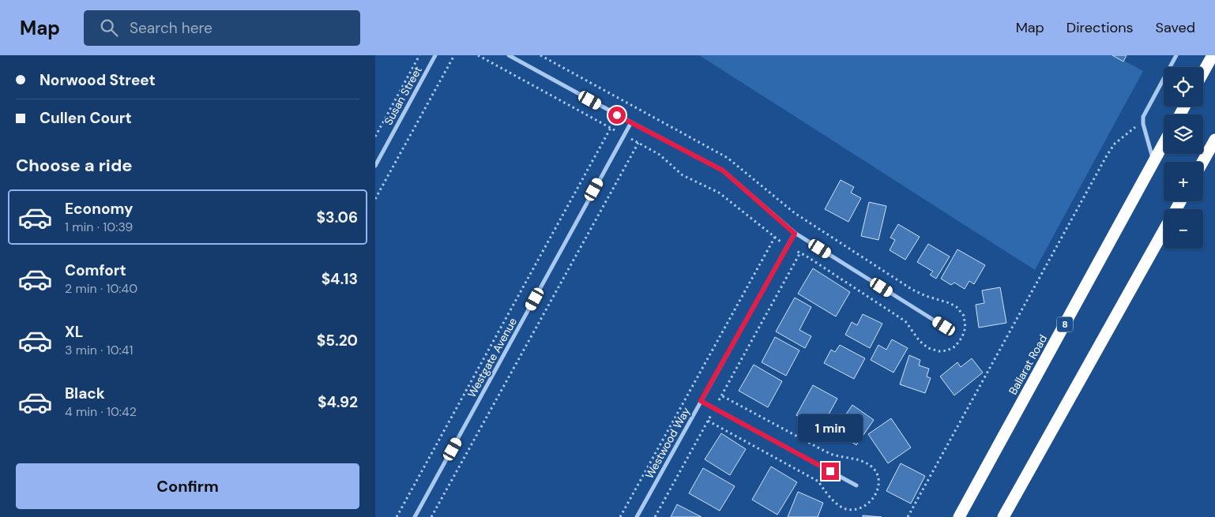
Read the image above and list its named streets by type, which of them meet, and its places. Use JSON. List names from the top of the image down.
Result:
{
  "streets": {
    "highway": ["8", "Ballarat Road"],
    "street": ["Susan Street", "Westgate Avenue", "Westwood Way"]
  },
  "page": {
    "header": "Map",
    "search": "Search here",
    "nav": ["Map", "Directions", "Saved"],
    "banner": ["Norwood Street", "Cullen Court"],
    "map_buttons": ["+", "−"],
    "heading": "Choose a ride",
    "list": [
      {
        "name": "Economy",
        "note": "1 min · 10:39",
        "value": "$3.06"
      },
      {
        "name": "Comfort",
        "note": "2 min · 10:40",
        "value": "$4.13"
      },
      {
        "name": "XL",
        "note": "3 min · 10:41",
        "value": "$5.20"
      },
      {
        "name": "Black",
        "note": "4 min · 10:42",
        "value": "$4.92"
      }
    ],
    "bubble": "1 min",
    "buttons": "Confirm"
  }
}
